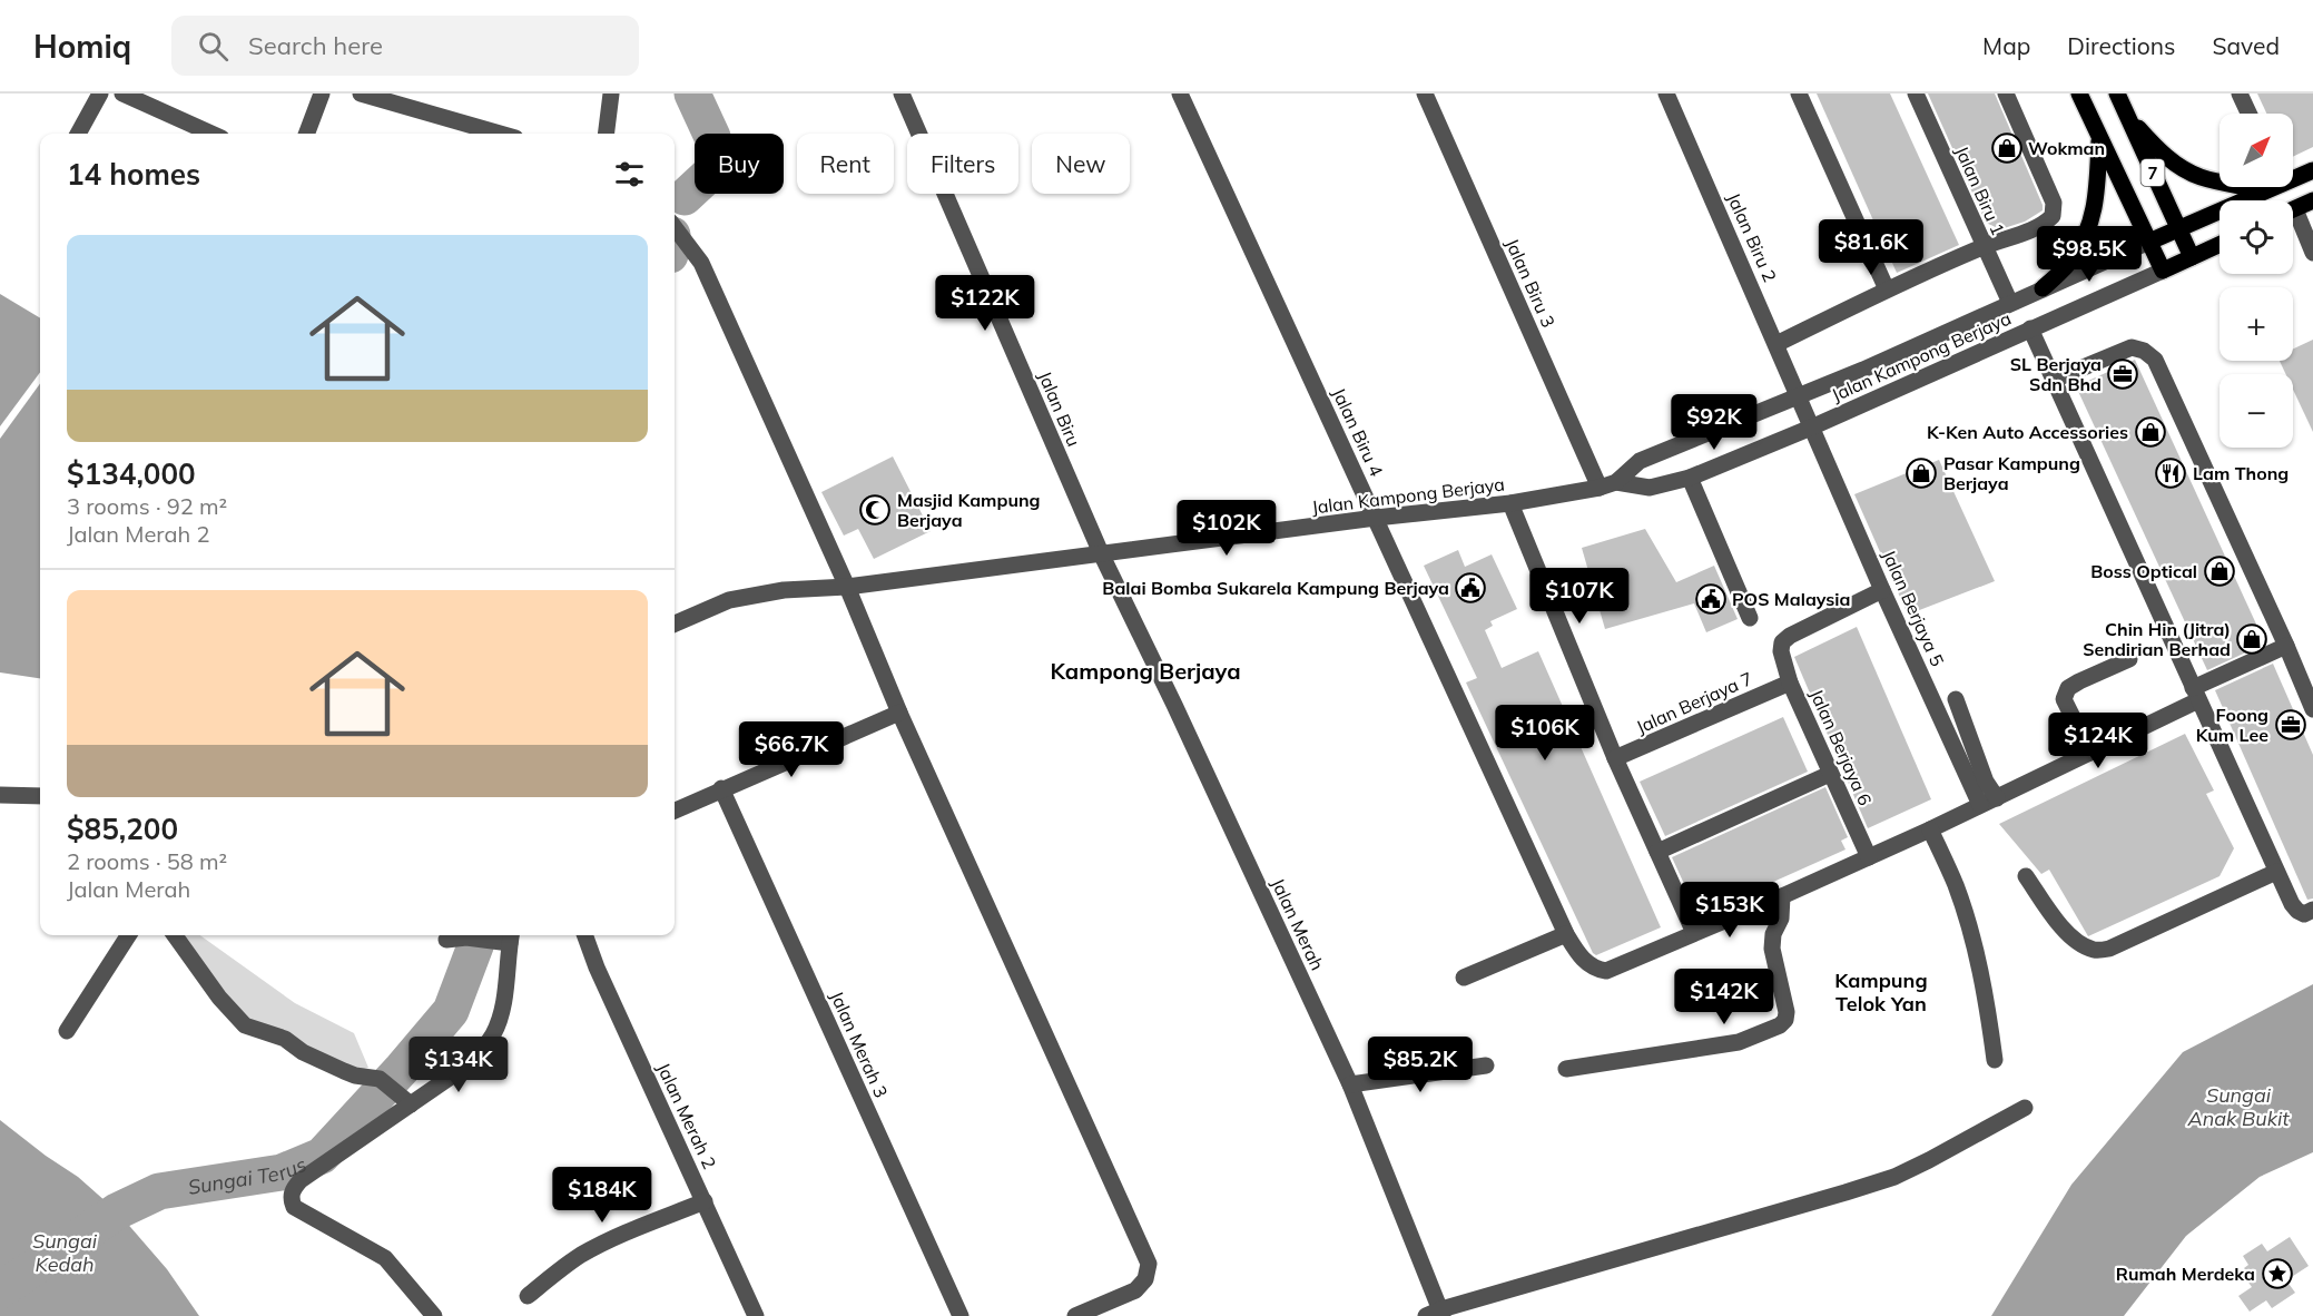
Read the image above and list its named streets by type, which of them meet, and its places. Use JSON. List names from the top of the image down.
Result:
{
  "streets": {
    "main road": ["7", "Jalan Kampong Berjaya"],
    "street": [
      "Jalan Biru 1",
      "Jalan Biru 2",
      "Jalan Biru 3",
      "Jalan Biru",
      "Jalan Biru 4",
      "Jalan Berjaya 5",
      "Jalan Berjaya 7",
      "Jalan Berjaya 6",
      "Jalan Merah",
      "Jalan Merah 3",
      "Jalan Merah 2"
    ]
  },
  "crossings": [
    ["7", "Jalan Kampong Berjaya"],
    ["Jalan Biru 1", "Jalan Kampong Berjaya"],
    ["Jalan Biru 2", "Jalan Kampong Berjaya"],
    ["Jalan Biru 2", "Jalan Berjaya 5"],
    ["Jalan Biru 3", "Jalan Kampong Berjaya"],
    ["Jalan Kampong Berjaya", "Jalan Biru"],
    ["Jalan Kampong Berjaya", "Jalan Biru 4"],
    ["Jalan Kampong Berjaya", "Jalan Berjaya 5"],
    ["Jalan Kampong Berjaya", "Jalan Merah"],
    ["Jalan Biru", "Jalan Merah"],
    ["Jalan Berjaya 5", "Jalan Berjaya 6"],
    ["Jalan Berjaya 7", "Jalan Berjaya 6"]
  ],
  "districts": ["Kampong Berjaya", "Kampung Telok Yan"],
  "water": ["Sungai Anak Bukit", "Sungai Terus", "Sungai Kedah"],
  "places": {
    "shop": [
      "Wokman",
      "K-Ken Auto Accessories",
      "Pasar Kampung Berjaya",
      "Boss Optical",
      "Chin Hin (Jitra) Sendirian Berhad"
    ],
    "office": ["SL Berjaya Sdn Bhd", "Foong Kum Lee"],
    "restaurant": ["Lam Thong"],
    "mosque": ["Masjid Kampung Berjaya"],
    "public building": ["Balai Bomba Sukarela Kampung Berjaya", "POS Malaysia"],
    "place": ["Rumah Merdeka"]
  },
  "north": "top right",
  "page": {
    "header": "Homiq",
    "search": "Search here",
    "nav": ["Map", "Directions", "Saved"],
    "map_buttons": ["+", "−"],
    "chip": [
      "Buy",
      "Rent",
      "Filters",
      "New"
    ],
    "heading": "14 homes",
    "list": [
      {
        "name": "$134,000",
        "note": "3 rooms · 92 m² · Jalan Merah 2"
      },
      {
        "name": "$85,200",
        "note": "2 rooms · 58 m² · Jalan Merah"
      }
    ],
    "price": [
      "$81.6K",
      "$98.5K",
      "$122K",
      "$92K",
      "$102K",
      "$107K",
      "$106K",
      "$124K",
      "$66.7K",
      "$153K",
      "$142K",
      "$134K",
      "$85.2K",
      "$184K"
    ]
  }
}
